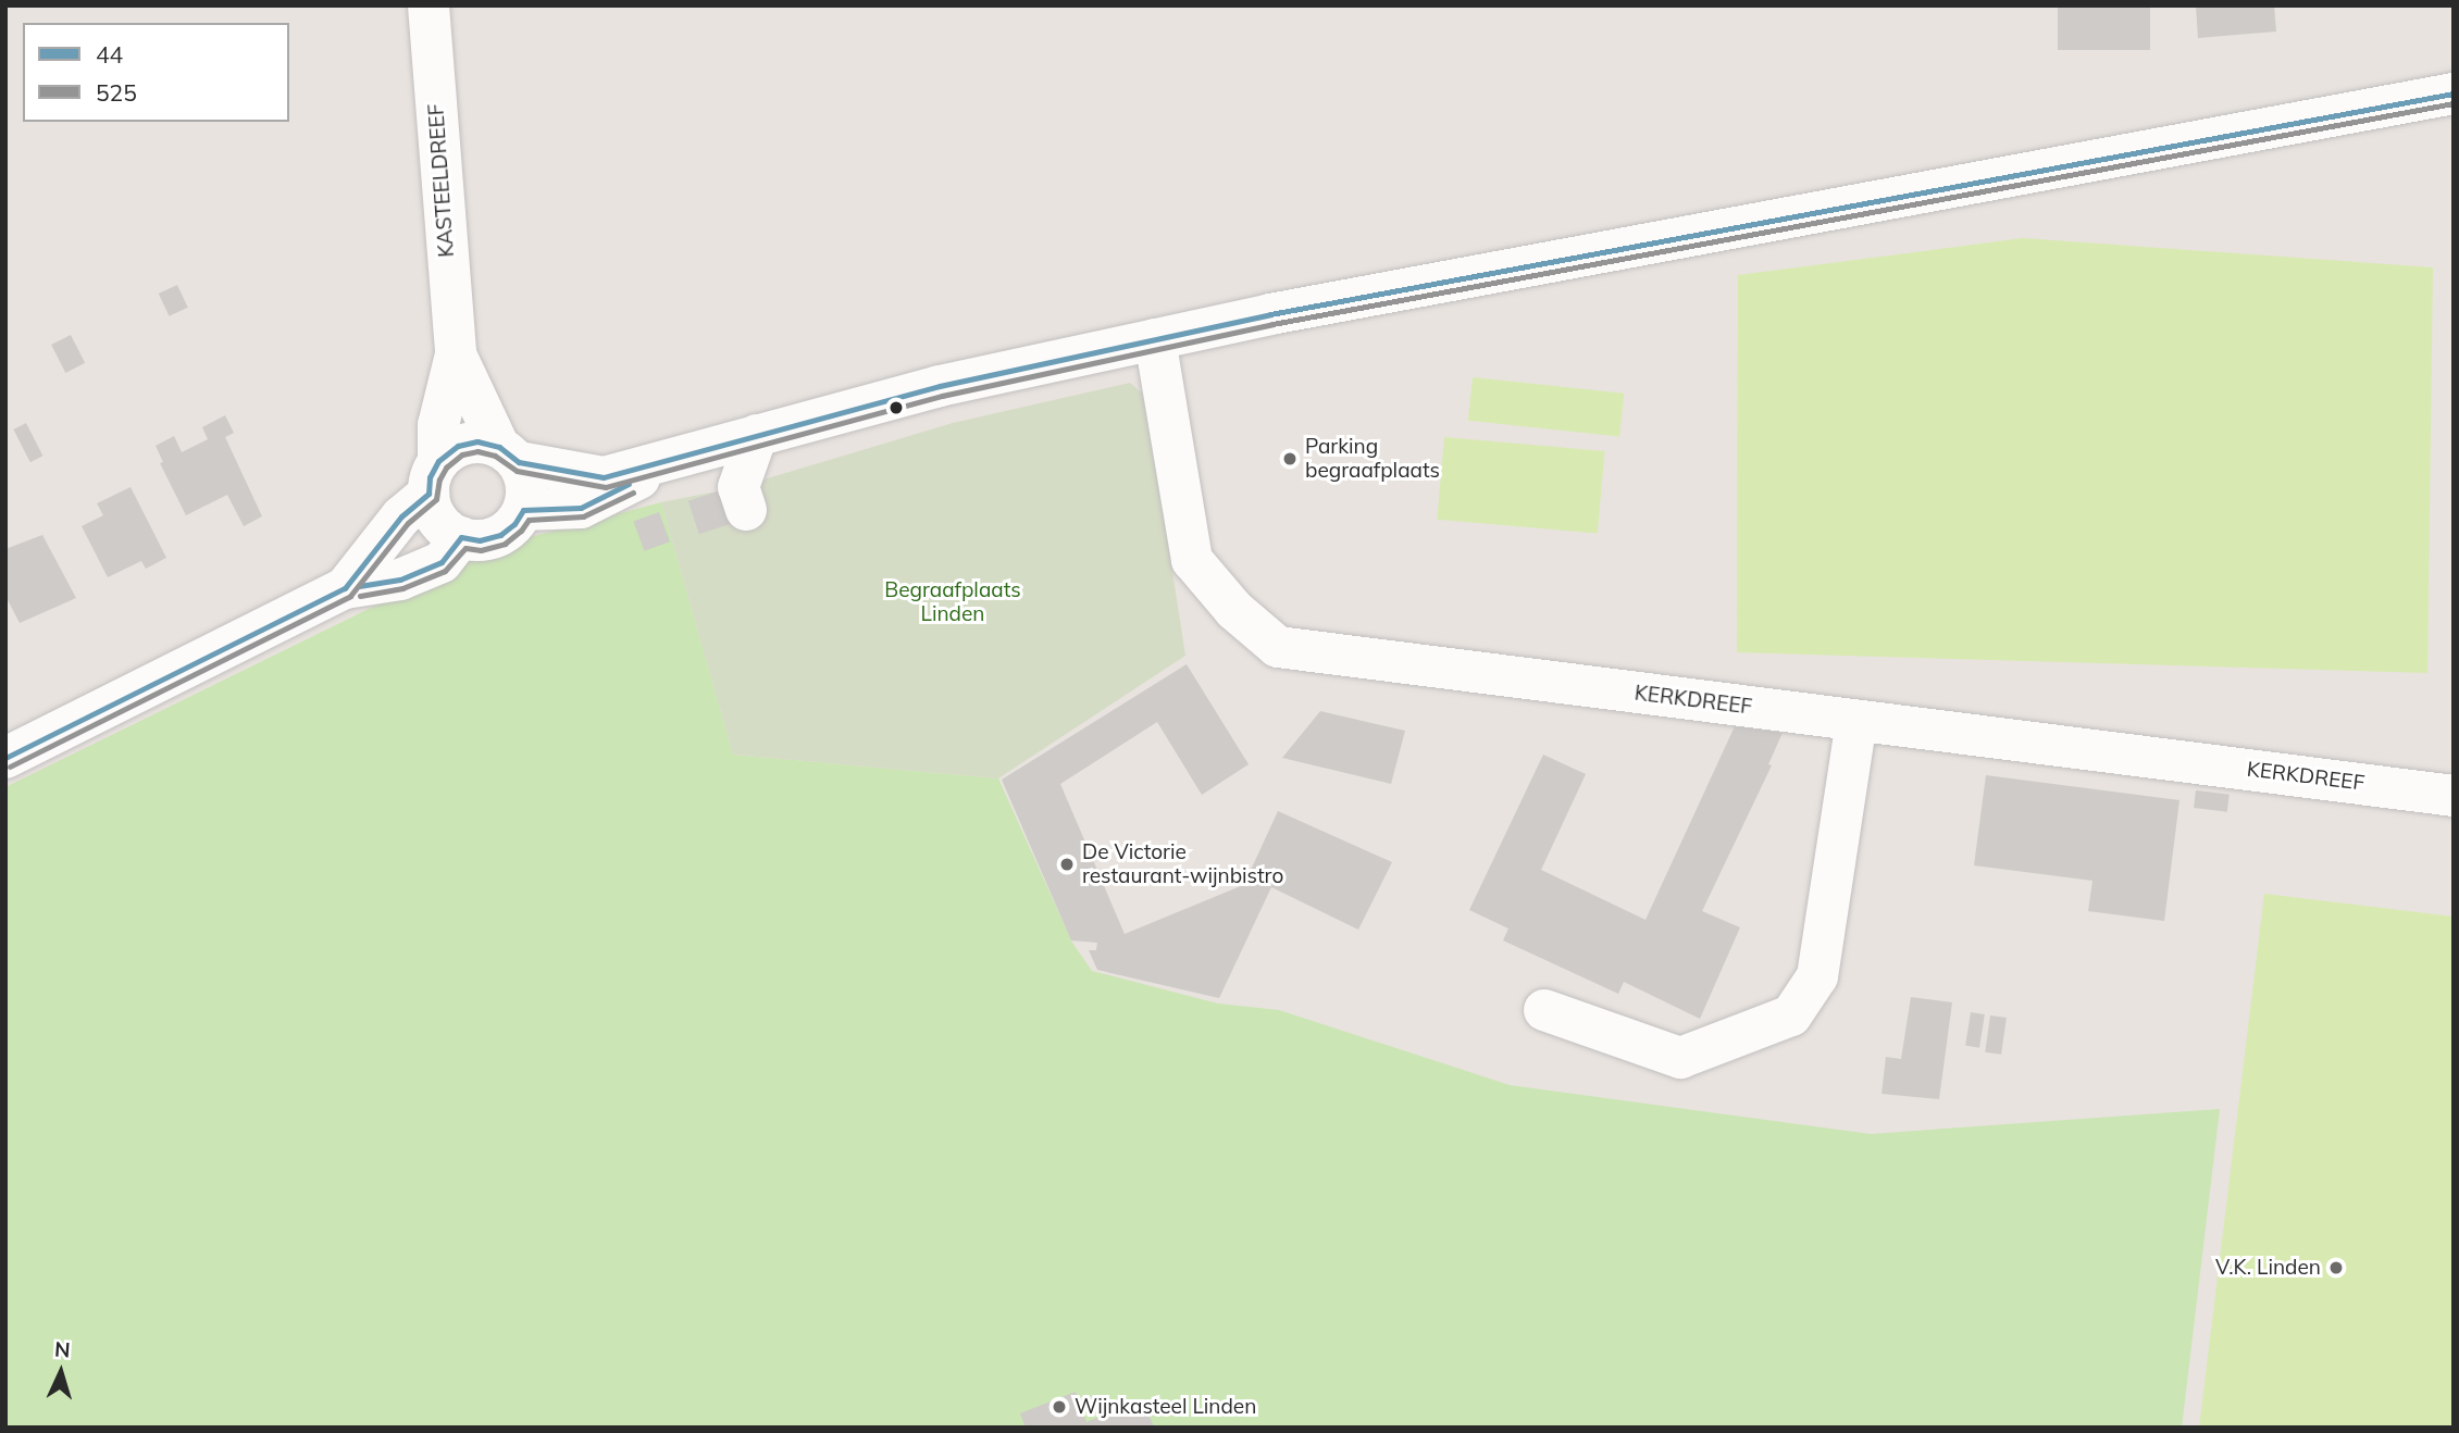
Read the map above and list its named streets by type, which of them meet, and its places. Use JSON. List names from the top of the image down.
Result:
{
  "streets": {
    "street": ["KASTEELDREEF", "KERKDREEF"]
  },
  "parks": ["Begraafplaats Linden"],
  "places": [
    "Parking begraafplaats",
    "De Victorie restaurant-wijnbistro",
    "V.K. Linden",
    "Wijnkasteel Linden"
  ],
  "lines": ["transit line 44", "transit line 525"],
  "legend": ["44", "525"],
  "north": "top"
}
